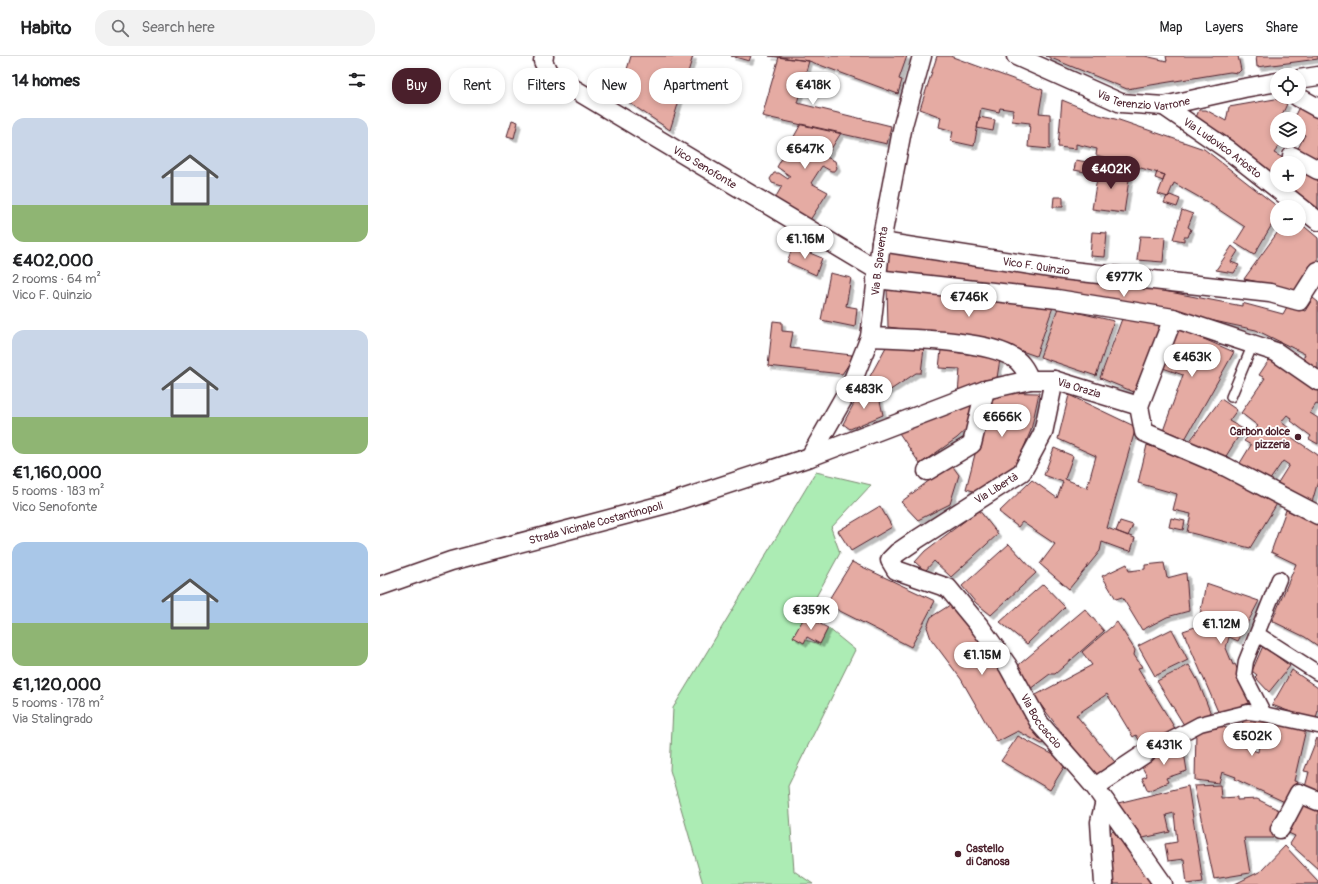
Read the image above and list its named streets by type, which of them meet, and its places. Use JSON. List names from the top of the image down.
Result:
{
  "streets": {
    "street": [
      "Via Terenzio Varrone",
      "Via Ludovico Ariosto",
      "Vico Senofonte",
      "Via B. Spaventa",
      "Vico F. Quinzio",
      "Via Orazia",
      "Via Libertà",
      "Strada Vicinale Costantinopoli",
      "Via Boccaccio"
    ]
  },
  "crossings": [
    ["Via Terenzio Varrone", "Via Ludovico Ariosto"],
    ["Vico Senofonte", "Via B. Spaventa"],
    ["Via B. Spaventa", "Vico F. Quinzio"],
    ["Via B. Spaventa", "Via Orazia"],
    ["Via B. Spaventa", "Strada Vicinale Costantinopoli"],
    ["Via Orazia", "Via Libertà"],
    ["Via Orazia", "Strada Vicinale Costantinopoli"],
    ["Via Libertà", "Via Boccaccio"]
  ],
  "places": ["Carbon dolce pizzeria", "Castello di Canosa"],
  "page": {
    "header": "Habito",
    "search": "Search here",
    "nav": ["Map", "Layers", "Share"],
    "heading": "14 homes",
    "map_buttons": ["+", "−"],
    "chip": [
      "Buy",
      "Rent",
      "Filters",
      "New",
      "Apartment"
    ],
    "price": [
      "€418K",
      "€647K",
      "€402K",
      "€1.16M",
      "€977K",
      "€746K",
      "€463K",
      "€483K",
      "€666K",
      "€359K",
      "€1.12M",
      "€1.15M",
      "€502K",
      "€431K"
    ],
    "list": [
      {
        "name": "€402,000",
        "note": "2 rooms · 64 m² · Vico F. Quinzio"
      },
      {
        "name": "€1,160,000",
        "note": "5 rooms · 183 m² · Vico Senofonte"
      },
      {
        "name": "€1,120,000",
        "note": "5 rooms · 178 m² · Via Stalingrado"
      }
    ]
  }
}
